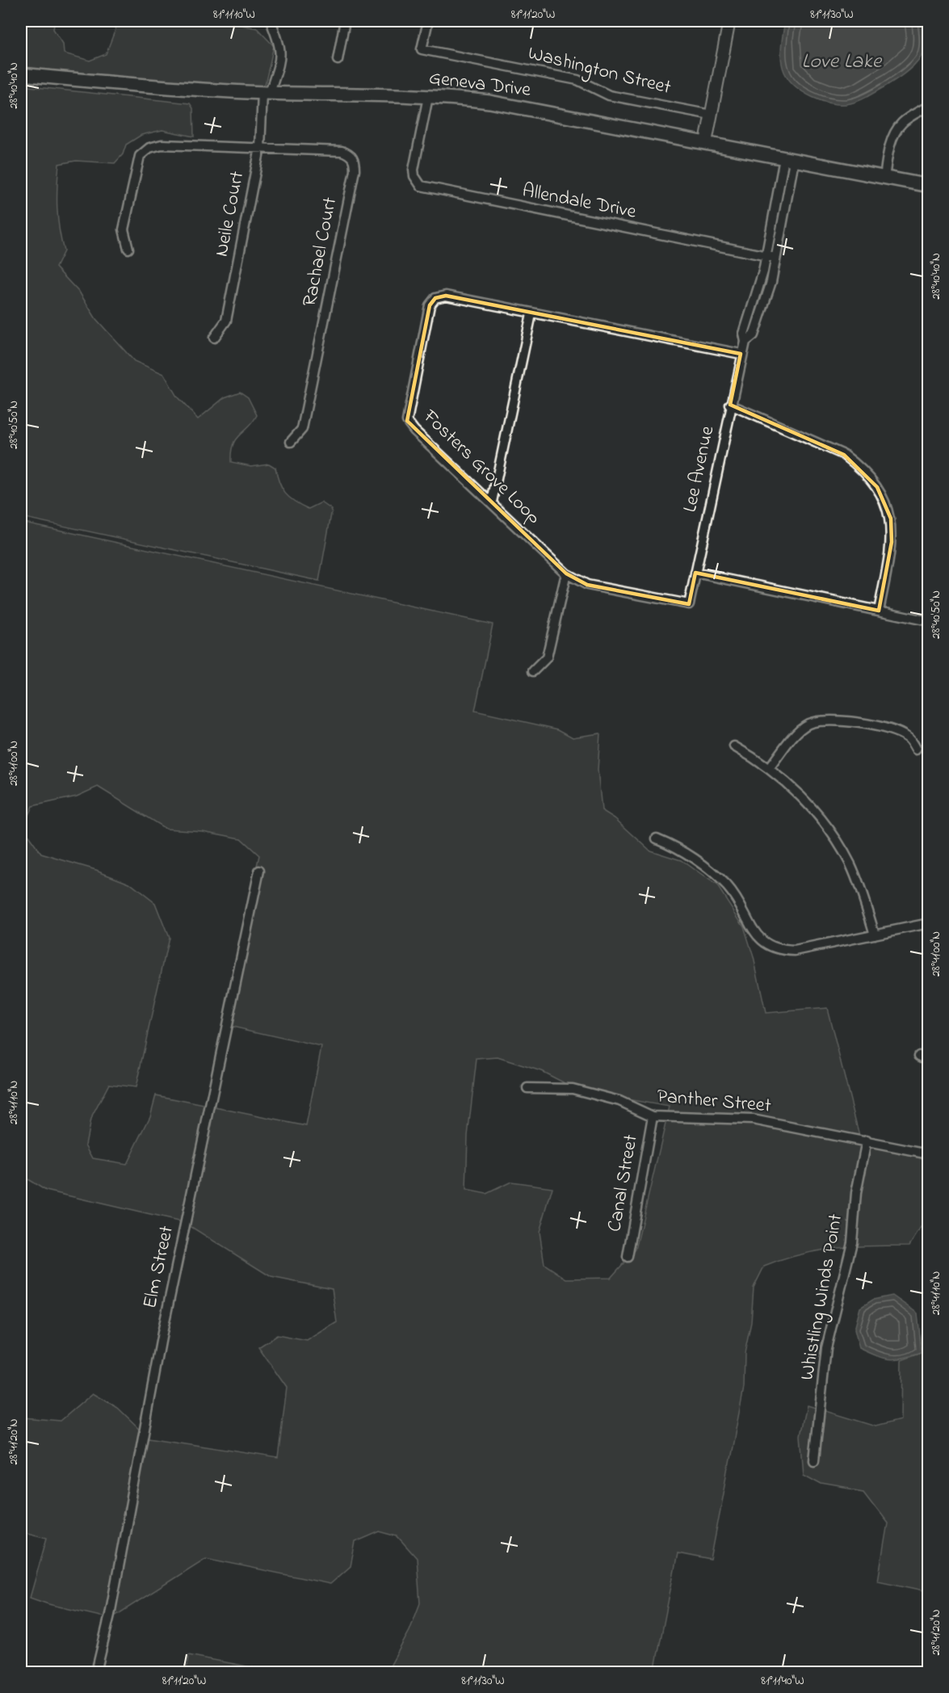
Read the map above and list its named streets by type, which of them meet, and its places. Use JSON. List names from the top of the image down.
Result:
{
  "streets": {
    "main road": ["Geneva Drive"],
    "street": [
      "Washington Street",
      "Allendale Drive",
      "Neile Court",
      "Rachael Court",
      "Fosters Grove Loop",
      "Lee Avenue",
      "Panther Street",
      "Canal Street",
      "Elm Street",
      "Whistling Winds Point"
    ]
  },
  "crossings": [
    ["Geneva Drive", "Allendale Drive"],
    ["Geneva Drive", "Neile Court"],
    ["Geneva Drive", "Lee Avenue"],
    ["Allendale Drive", "Lee Avenue"],
    ["Neile Court", "Rachael Court"],
    ["Fosters Grove Loop", "Lee Avenue"],
    ["Panther Street", "Canal Street"],
    ["Panther Street", "Whistling Winds Point"]
  ],
  "water": ["Love Lake"],
  "coordinates": [
    "81°11'10\"W",
    "81°11'20\"W",
    "81°11'30\"W",
    "28°40'40\"N",
    "28°40'50\"N",
    "28°41'00\"N",
    "28°41'10\"N",
    "28°41'20\"N",
    "81°11'40\"W"
  ]
}
